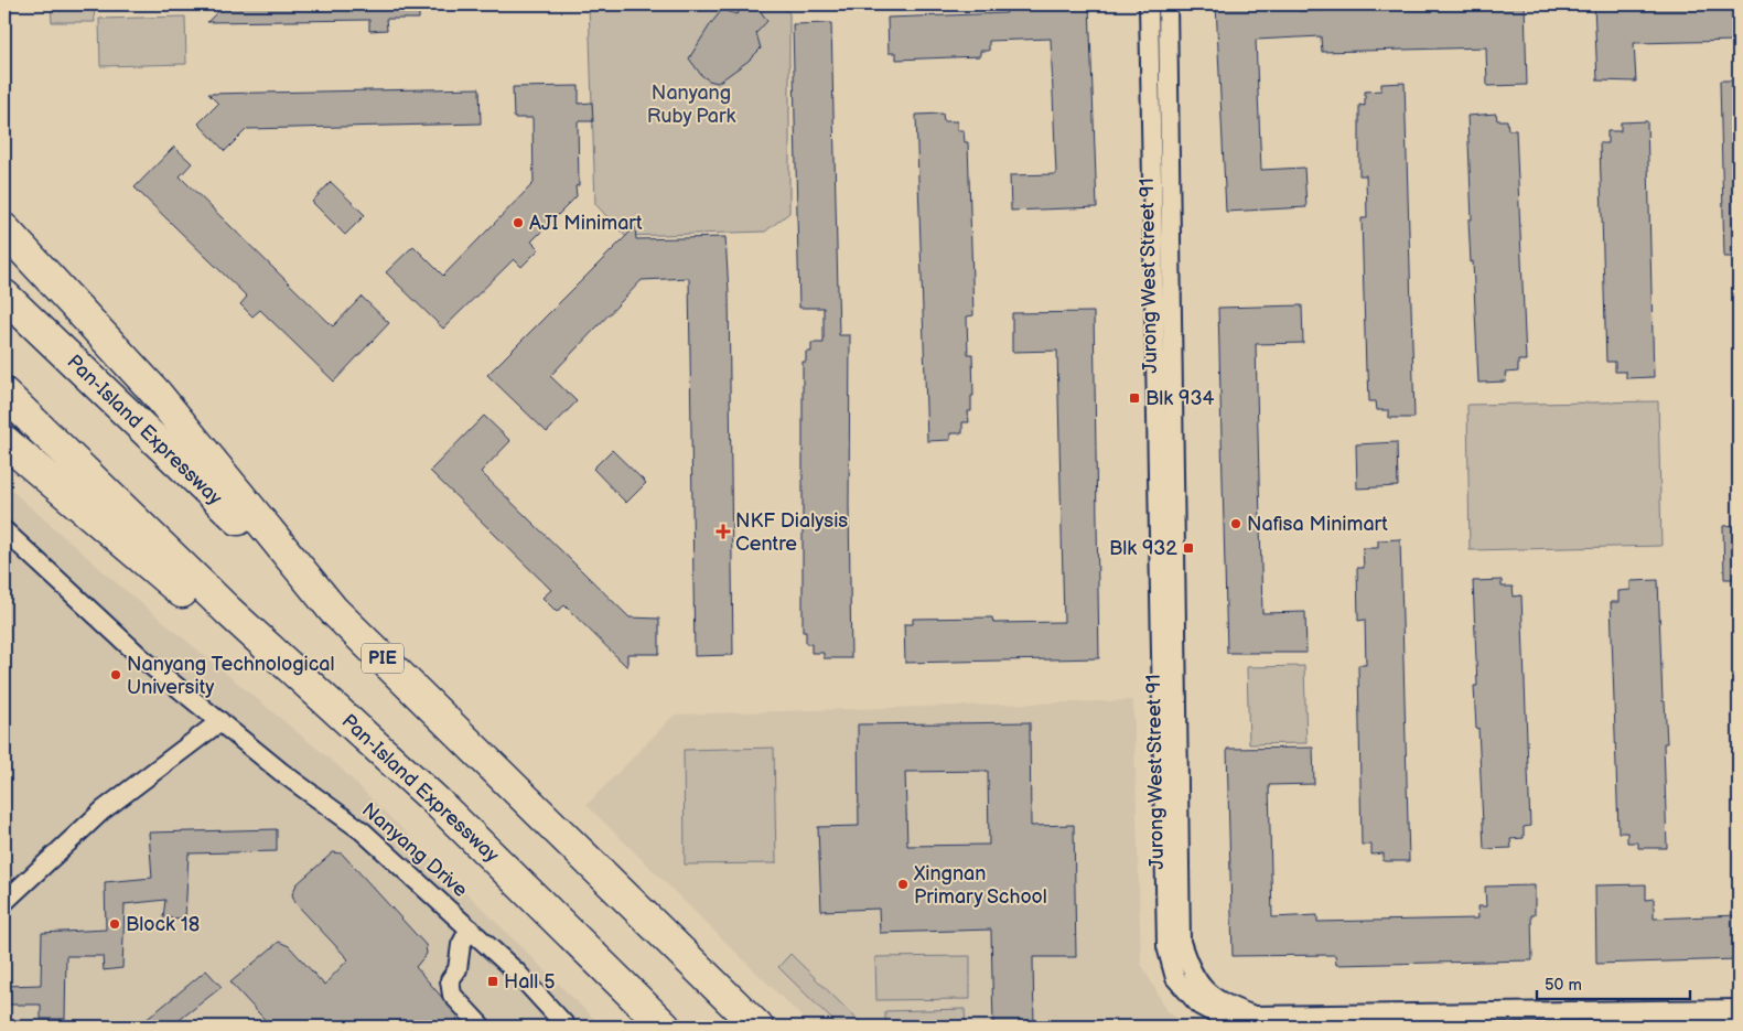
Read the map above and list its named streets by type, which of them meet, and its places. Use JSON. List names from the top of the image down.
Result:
{
  "streets": {
    "highway": ["Pan-Island Expressway", "PIE"],
    "street": ["Jurong West Street 91", "Nanyang Drive"]
  },
  "parks": ["Nanyang Ruby Park"],
  "places": {
    "other": [
      "AJI Minimart",
      "Nafisa Minimart",
      "Nanyang Technological University",
      "Xingnan Primary School",
      "Block 18"
    ],
    "transit": ["Blk 934", "Blk 932", "Hall 5"],
    "health": ["NKF Dialysis Centre"]
  },
  "scale_bar": "50 m"
}
